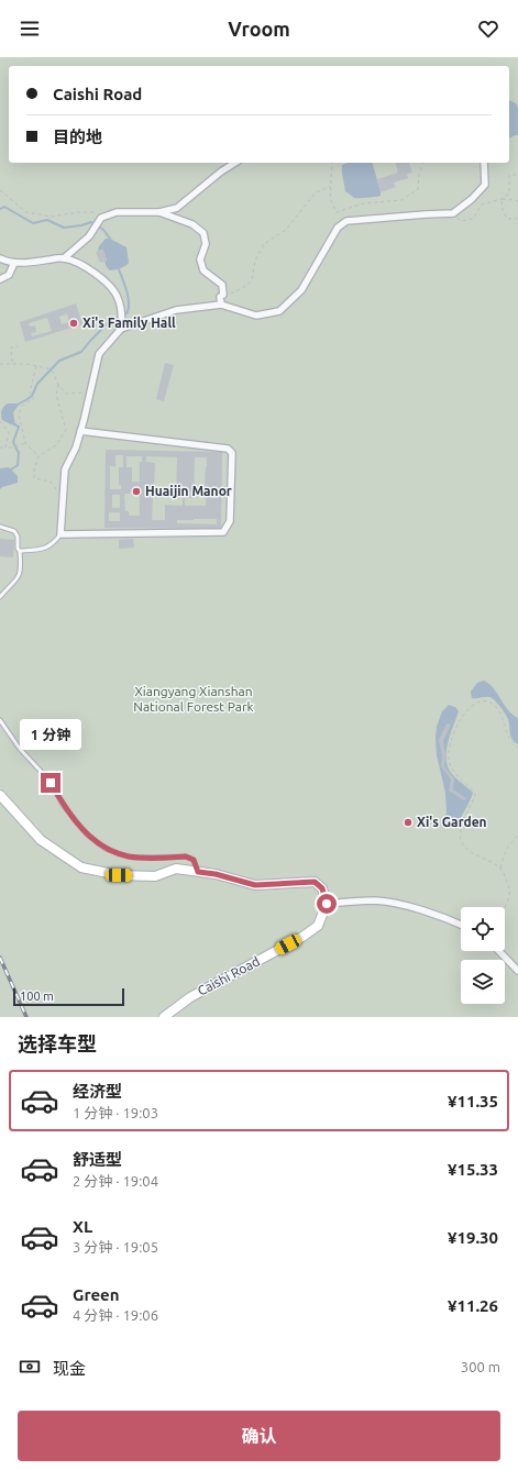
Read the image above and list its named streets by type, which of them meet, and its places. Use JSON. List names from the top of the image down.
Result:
{
  "streets": {
    "street": ["Caishi Road"]
  },
  "parks": ["Xiangyang Xianshan National Forest Park"],
  "places": ["Xi's Family Hall", "Huaijin Manor", "Xi's Garden"],
  "scale_bar": "100 m",
  "page": {
    "header": "Vroom",
    "banner": ["Caishi Road", "目的地"],
    "bubble": "1 分钟",
    "scale": "100 m",
    "heading": "选择车型",
    "list": [
      {
        "name": "经济型",
        "note": "1 分钟 · 19:03",
        "value": "¥11.35"
      },
      {
        "name": "舒适型",
        "note": "2 分钟 · 19:04",
        "value": "¥15.33"
      },
      {
        "name": "XL",
        "note": "3 分钟 · 19:05",
        "value": "¥19.30"
      },
      {
        "name": "Green",
        "note": "4 分钟 · 19:06",
        "value": "¥11.26"
      }
    ],
    "pay": ["现金", "300 m"],
    "buttons": "确认"
  }
}
